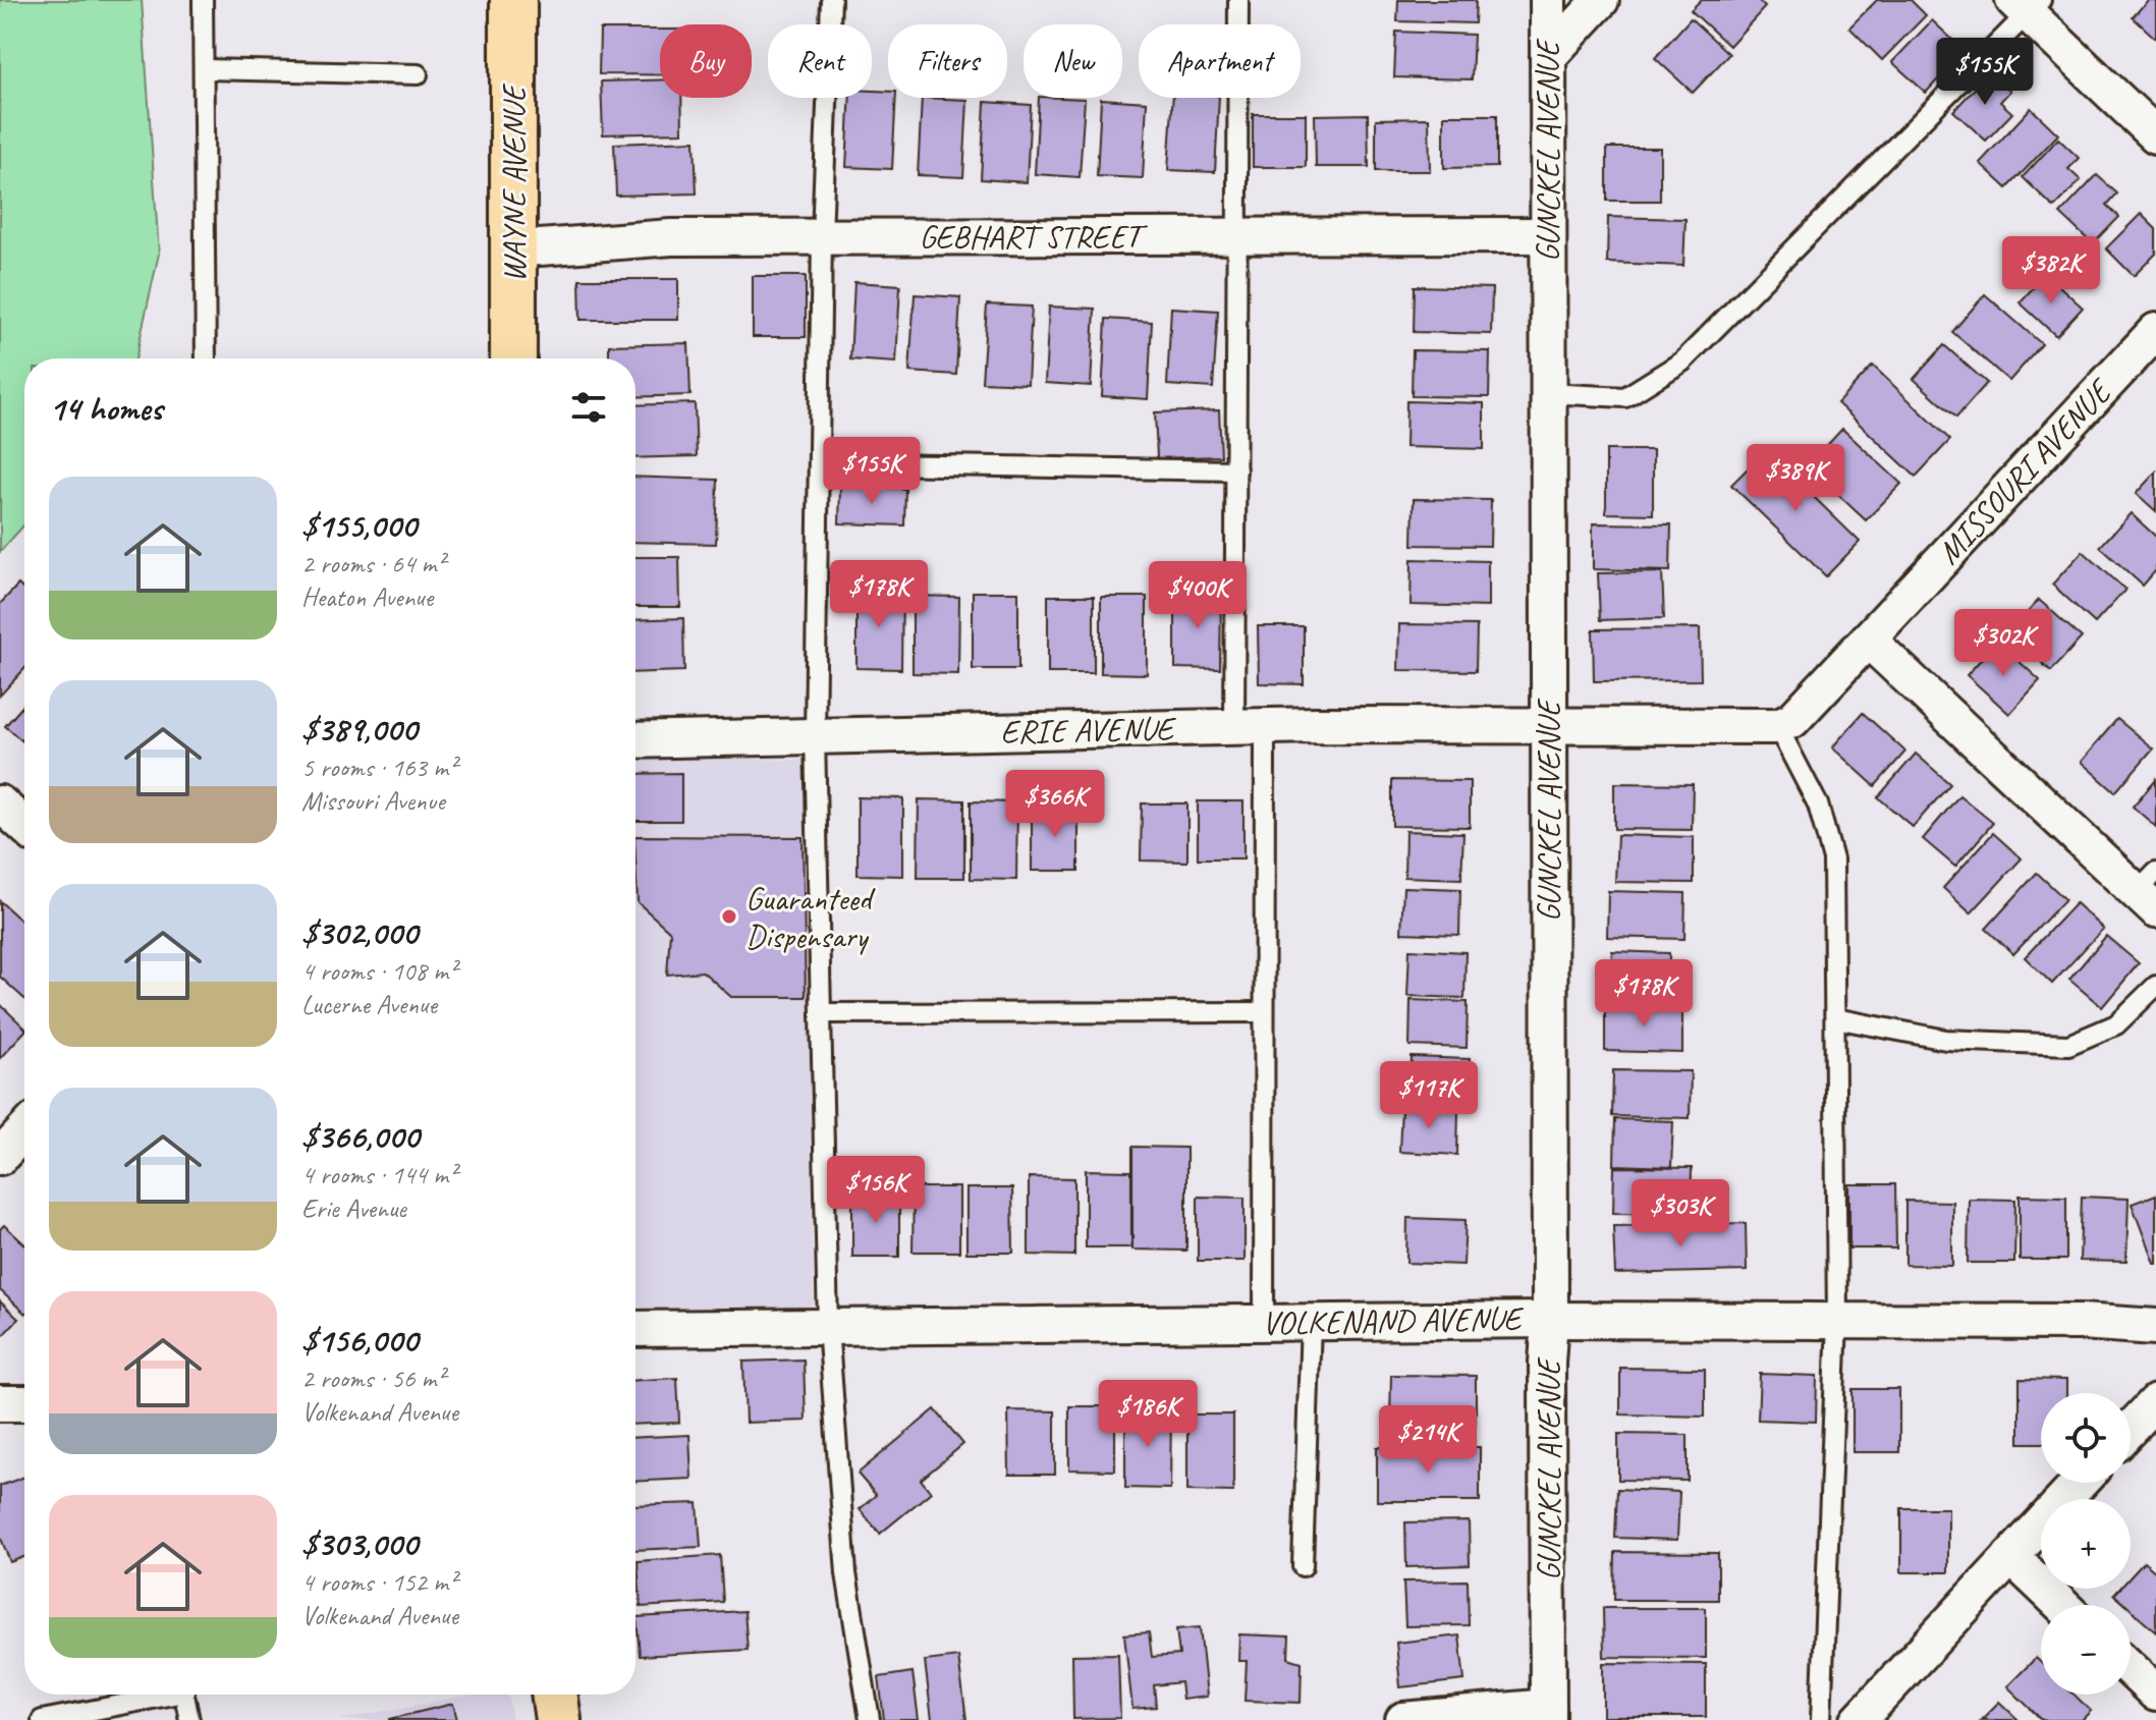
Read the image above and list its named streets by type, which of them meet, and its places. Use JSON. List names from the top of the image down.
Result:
{
  "streets": {
    "main road": ["WAYNE AVENUE"],
    "street": [
      "GUNCKEL AVENUE",
      "GEBHART STREET",
      "MISSOURI AVENUE",
      "ERIE AVENUE",
      "VOLKENAND AVENUE"
    ]
  },
  "crossings": [
    ["GUNCKEL AVENUE", "GEBHART STREET"],
    ["GUNCKEL AVENUE", "ERIE AVENUE"],
    ["GUNCKEL AVENUE", "VOLKENAND AVENUE"],
    ["WAYNE AVENUE", "GEBHART STREET"]
  ],
  "places": ["Guaranteed Dispensary"],
  "page": {
    "chip": [
      "Buy",
      "Rent",
      "Filters",
      "New",
      "Apartment"
    ],
    "price": [
      "$155K",
      "$382K",
      "$155K",
      "$389K",
      "$178K",
      "$400K",
      "$302K",
      "$366K",
      "$178K",
      "$117K",
      "$156K",
      "$303K",
      "$186K",
      "$214K"
    ],
    "heading": "14 homes",
    "list": [
      {
        "name": "$155,000",
        "note": "2 rooms · 64 m² · Heaton Avenue"
      },
      {
        "name": "$389,000",
        "note": "5 rooms · 163 m² · Missouri Avenue"
      },
      {
        "name": "$302,000",
        "note": "4 rooms · 108 m² · Lucerne Avenue"
      },
      {
        "name": "$366,000",
        "note": "4 rooms · 144 m² · Erie Avenue"
      },
      {
        "name": "$156,000",
        "note": "2 rooms · 56 m² · Volkenand Avenue"
      },
      {
        "name": "$303,000",
        "note": "4 rooms · 152 m² · Volkenand Avenue"
      }
    ],
    "map_buttons": ["+", "−"]
  }
}
